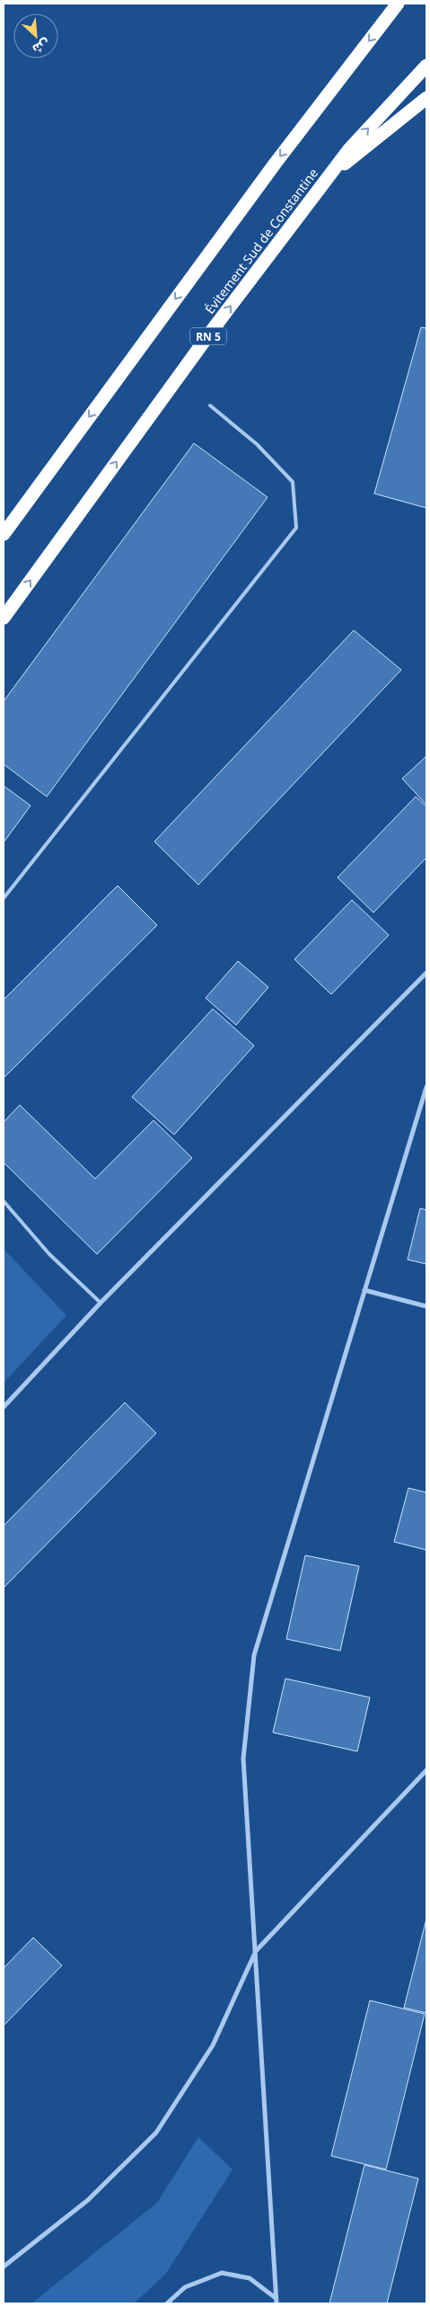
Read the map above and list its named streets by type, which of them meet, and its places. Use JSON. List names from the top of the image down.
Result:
{
  "streets": {
    "highway": ["Évitement Sud de Constantine", "RN 5"]
  },
  "north": "bottom right"
}
